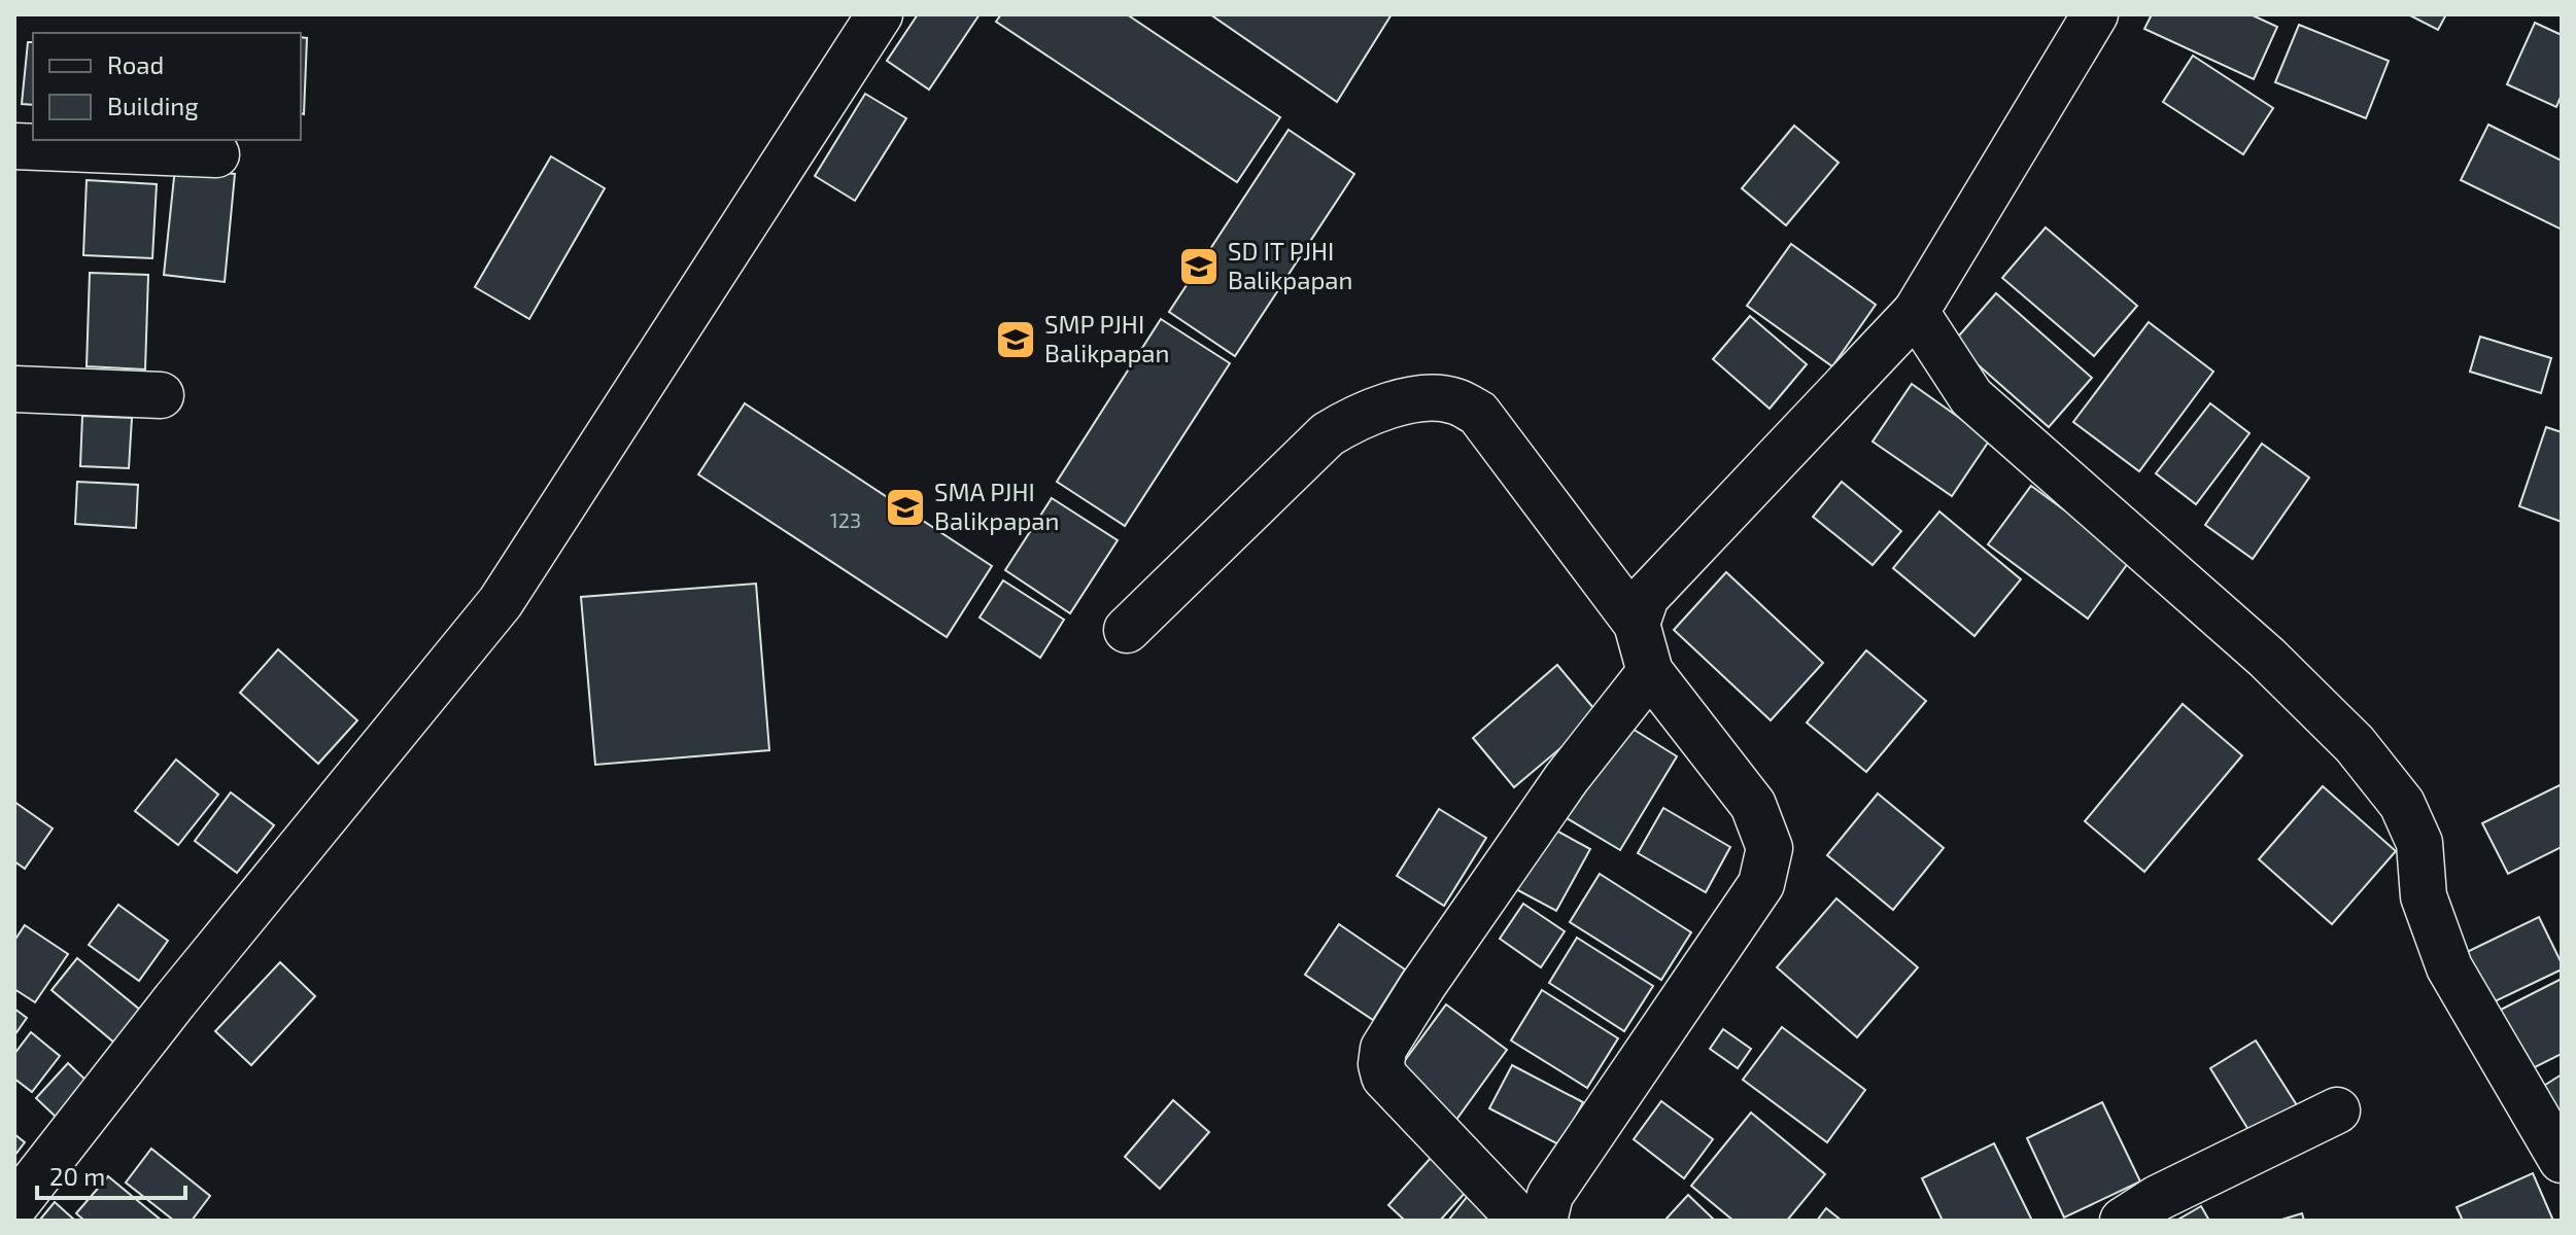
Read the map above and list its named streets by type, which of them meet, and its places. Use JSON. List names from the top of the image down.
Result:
{
  "places": {
    "school or university": ["SD IT PJHI Balikpapan", "SMP PJHI Balikpapan", "SMA PJHI Balikpapan"]
  },
  "house_numbers": ["123"],
  "legend": ["Road", "Building"],
  "scale_bar": "20 m"
}
